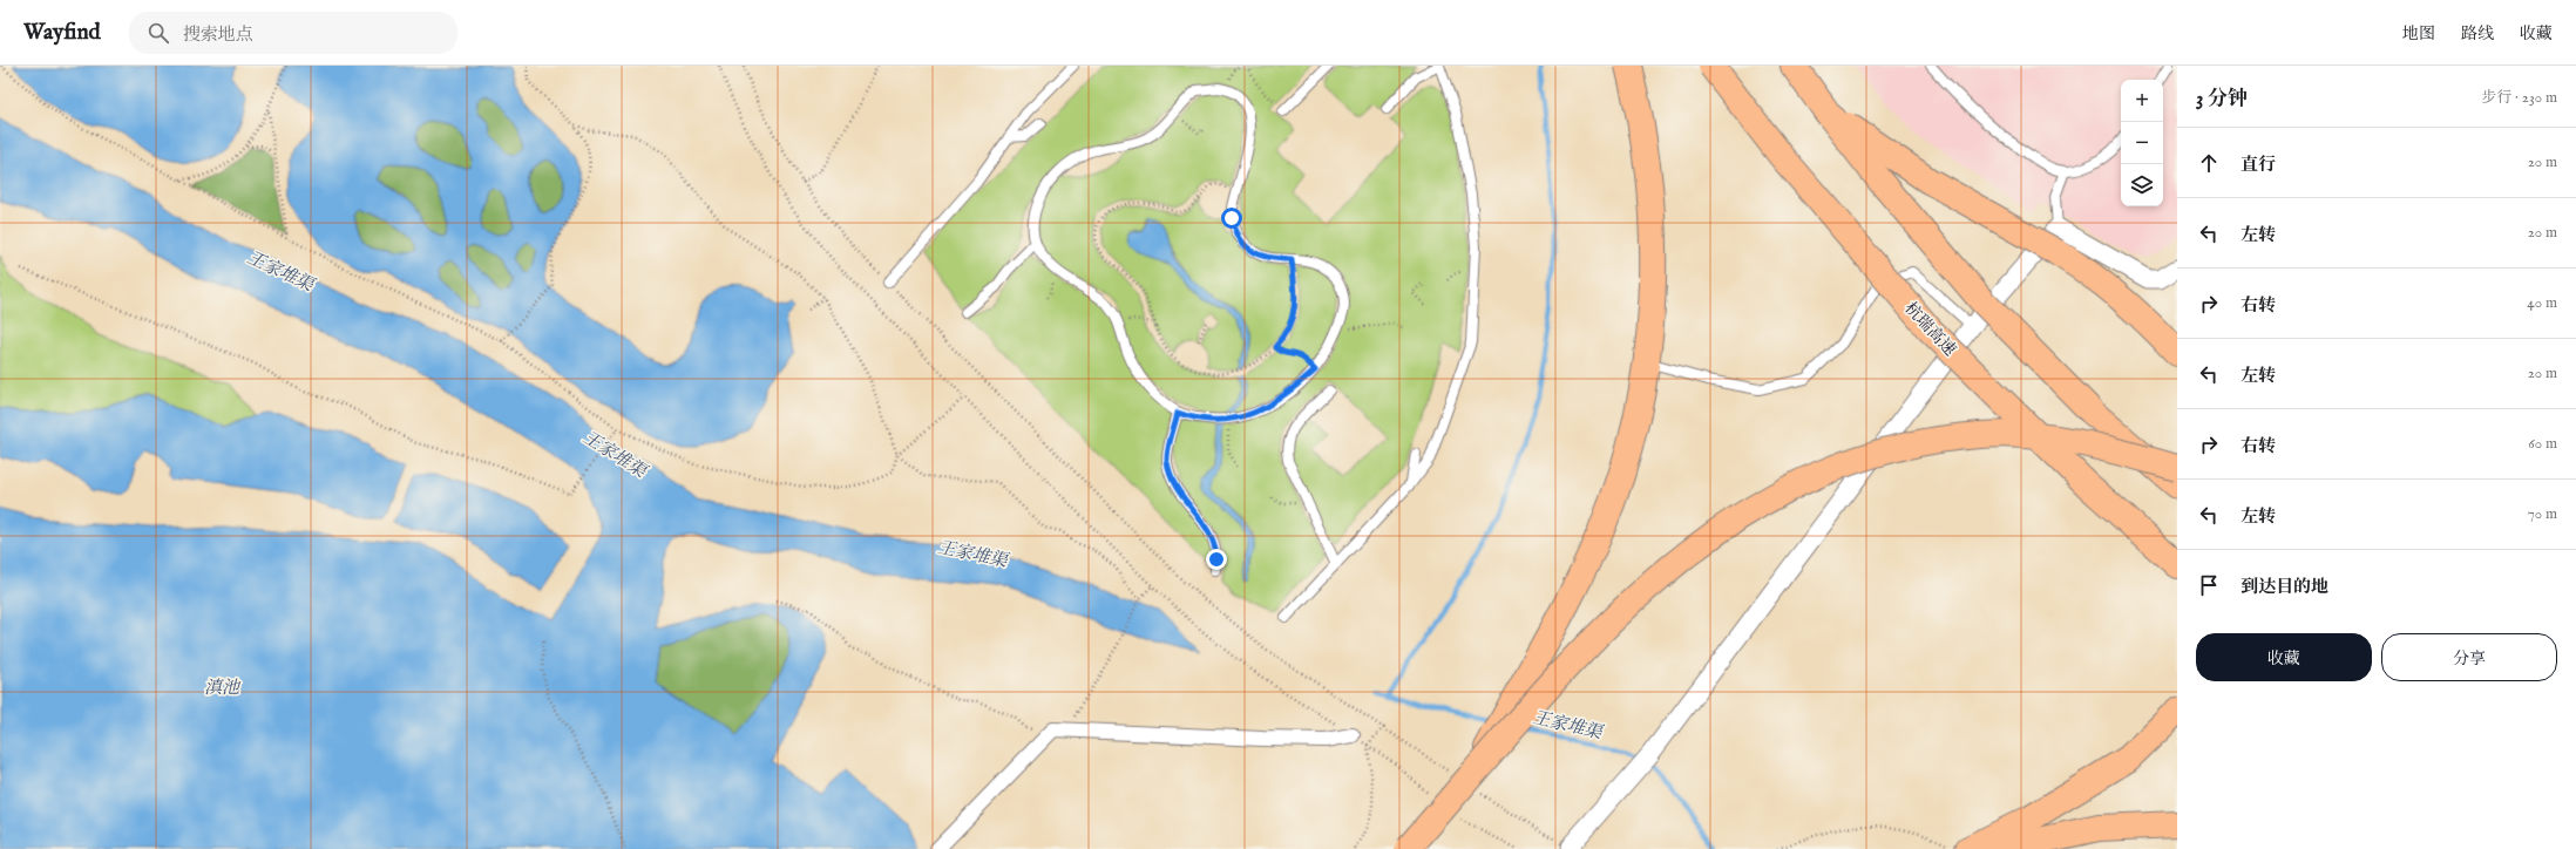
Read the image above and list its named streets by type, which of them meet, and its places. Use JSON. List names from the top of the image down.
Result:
{
  "streets": {
    "highway": ["杭瑞高速"]
  },
  "water": ["王家堆渠", "滇池"],
  "page": {
    "header": "Wayfind",
    "search": "搜索地点",
    "nav": ["地图", "路线", "收藏"],
    "heading": ["3 分钟", "步行 · 230 m"],
    "map_buttons": ["+", "−"],
    "list": [
      ["直行", "20 m"],
      ["左转", "20 m"],
      ["右转", "40 m"],
      ["左转", "20 m"],
      ["右转", "60 m"],
      ["左转", "70 m"],
      "到达目的地"
    ],
    "buttons": ["收藏", "分享"]
  }
}
